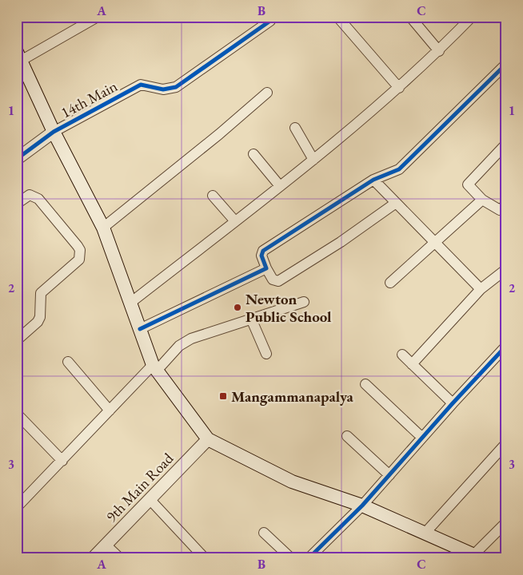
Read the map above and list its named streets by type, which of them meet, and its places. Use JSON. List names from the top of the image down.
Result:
{
  "streets": {
    "street": ["14th Main", "9th Main Road"]
  },
  "places": {
    "other": ["Newton Public School"],
    "transit": ["Mangammanapalya"]
  },
  "grid": {
    "columns": ["A", "B", "C"],
    "rows": ["1", "2", "3"]
  }
}
